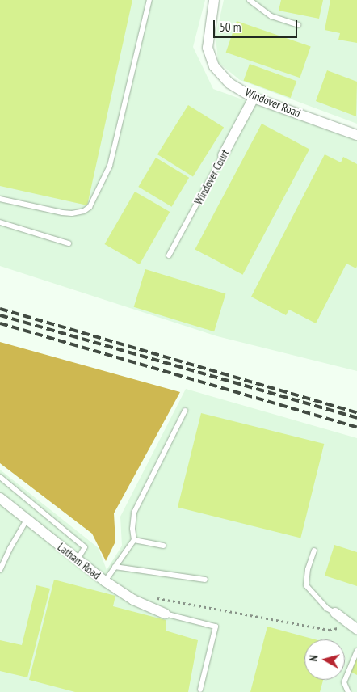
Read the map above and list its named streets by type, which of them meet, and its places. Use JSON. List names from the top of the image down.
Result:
{
  "streets": {
    "street": ["Windover Road", "Windover Court", "Latham Road"]
  },
  "crossings": [
    ["Windover Road", "Windover Court"]
  ],
  "scale_bar": "50 m",
  "north": "left"
}
